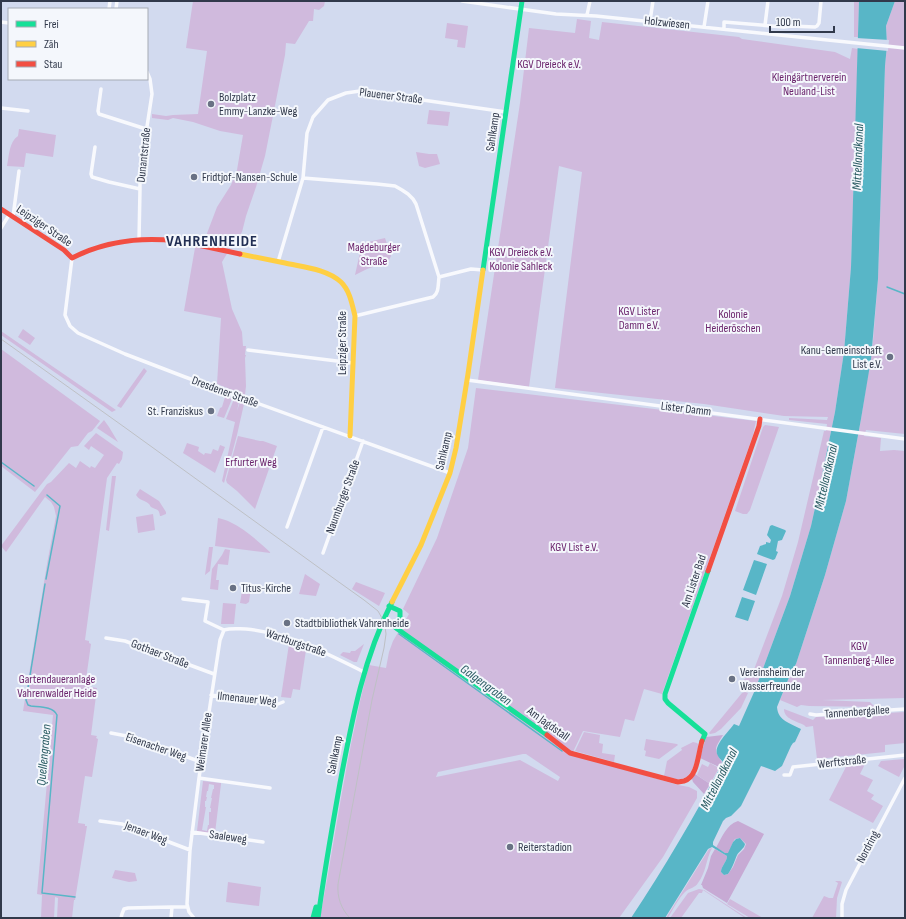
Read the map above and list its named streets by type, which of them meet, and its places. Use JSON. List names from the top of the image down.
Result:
{
  "streets": {
    "street": [
      "Holzwiesen",
      "Plauener Straße",
      "Sahlkamp",
      "Dunantstraße",
      "Leipziger Straße",
      "Dresdener Straße",
      "Lister Damm",
      "Naumburger Straße",
      "Am Lister Bad",
      "Wartburgstraße",
      "Gothaer Straße",
      "Ilmenauer Weg",
      "Tannenbergallee",
      "Am Jagdstall",
      "Weimarer Allee",
      "Eisenacher Weg",
      "Werftstraße",
      "Jenaer Weg",
      "Saaleweg",
      "Nordring"
    ]
  },
  "crossings": [
    ["Holzwiesen", "Sahlkamp"],
    ["Plauener Straße", "Sahlkamp"],
    ["Plauener Straße", "Leipziger Straße"],
    ["Sahlkamp", "Dresdener Straße"],
    ["Sahlkamp", "Lister Damm"],
    ["Sahlkamp", "Wartburgstraße"],
    ["Sahlkamp", "Am Jagdstall"],
    ["Dunantstraße", "Leipziger Straße"],
    ["Leipziger Straße", "Dresdener Straße"],
    ["Dresdener Straße", "Naumburger Straße"],
    ["Lister Damm", "Am Lister Bad"],
    ["Am Lister Bad", "Am Jagdstall"],
    ["Wartburgstraße", "Weimarer Allee"],
    ["Gothaer Straße", "Weimarer Allee"],
    ["Ilmenauer Weg", "Weimarer Allee"],
    ["Weimarer Allee", "Eisenacher Weg"],
    ["Weimarer Allee", "Jenaer Weg"],
    ["Weimarer Allee", "Saaleweg"]
  ],
  "districts": ["VAHRENHEIDE"],
  "water": ["Mittellandkanal", "Galgengraben", "Quellengraben"],
  "parks": [
    "KGV Dreieck e.V.",
    "Kleingärtnerverein Neuland-List",
    "Magdeburger Straße",
    "KGV Dreieck e.V. Kolonie Sahleck",
    "KGV Lister Damm e.V.",
    "Kolonie Heideröschen",
    "Erfurter Weg",
    "KGV List e.V.",
    "KGV Tannenberg-Allee",
    "Gartendaueranlage Vahrenwalder Heide"
  ],
  "places": [
    "Bolzplatz Emmy-Lanzke-Weg",
    "Fridtjof-Nansen-Schule",
    "Kanu-Gemeinschaft List e.V.",
    "St. Franziskus",
    "Titus-Kirche",
    "Stadtbibliothek Vahrenheide",
    "Vereinsheim der Wasserfreunde",
    "Reiterstadion"
  ],
  "legend": ["Frei", "Zäh", "Stau"],
  "scale_bar": "100 m"
}
